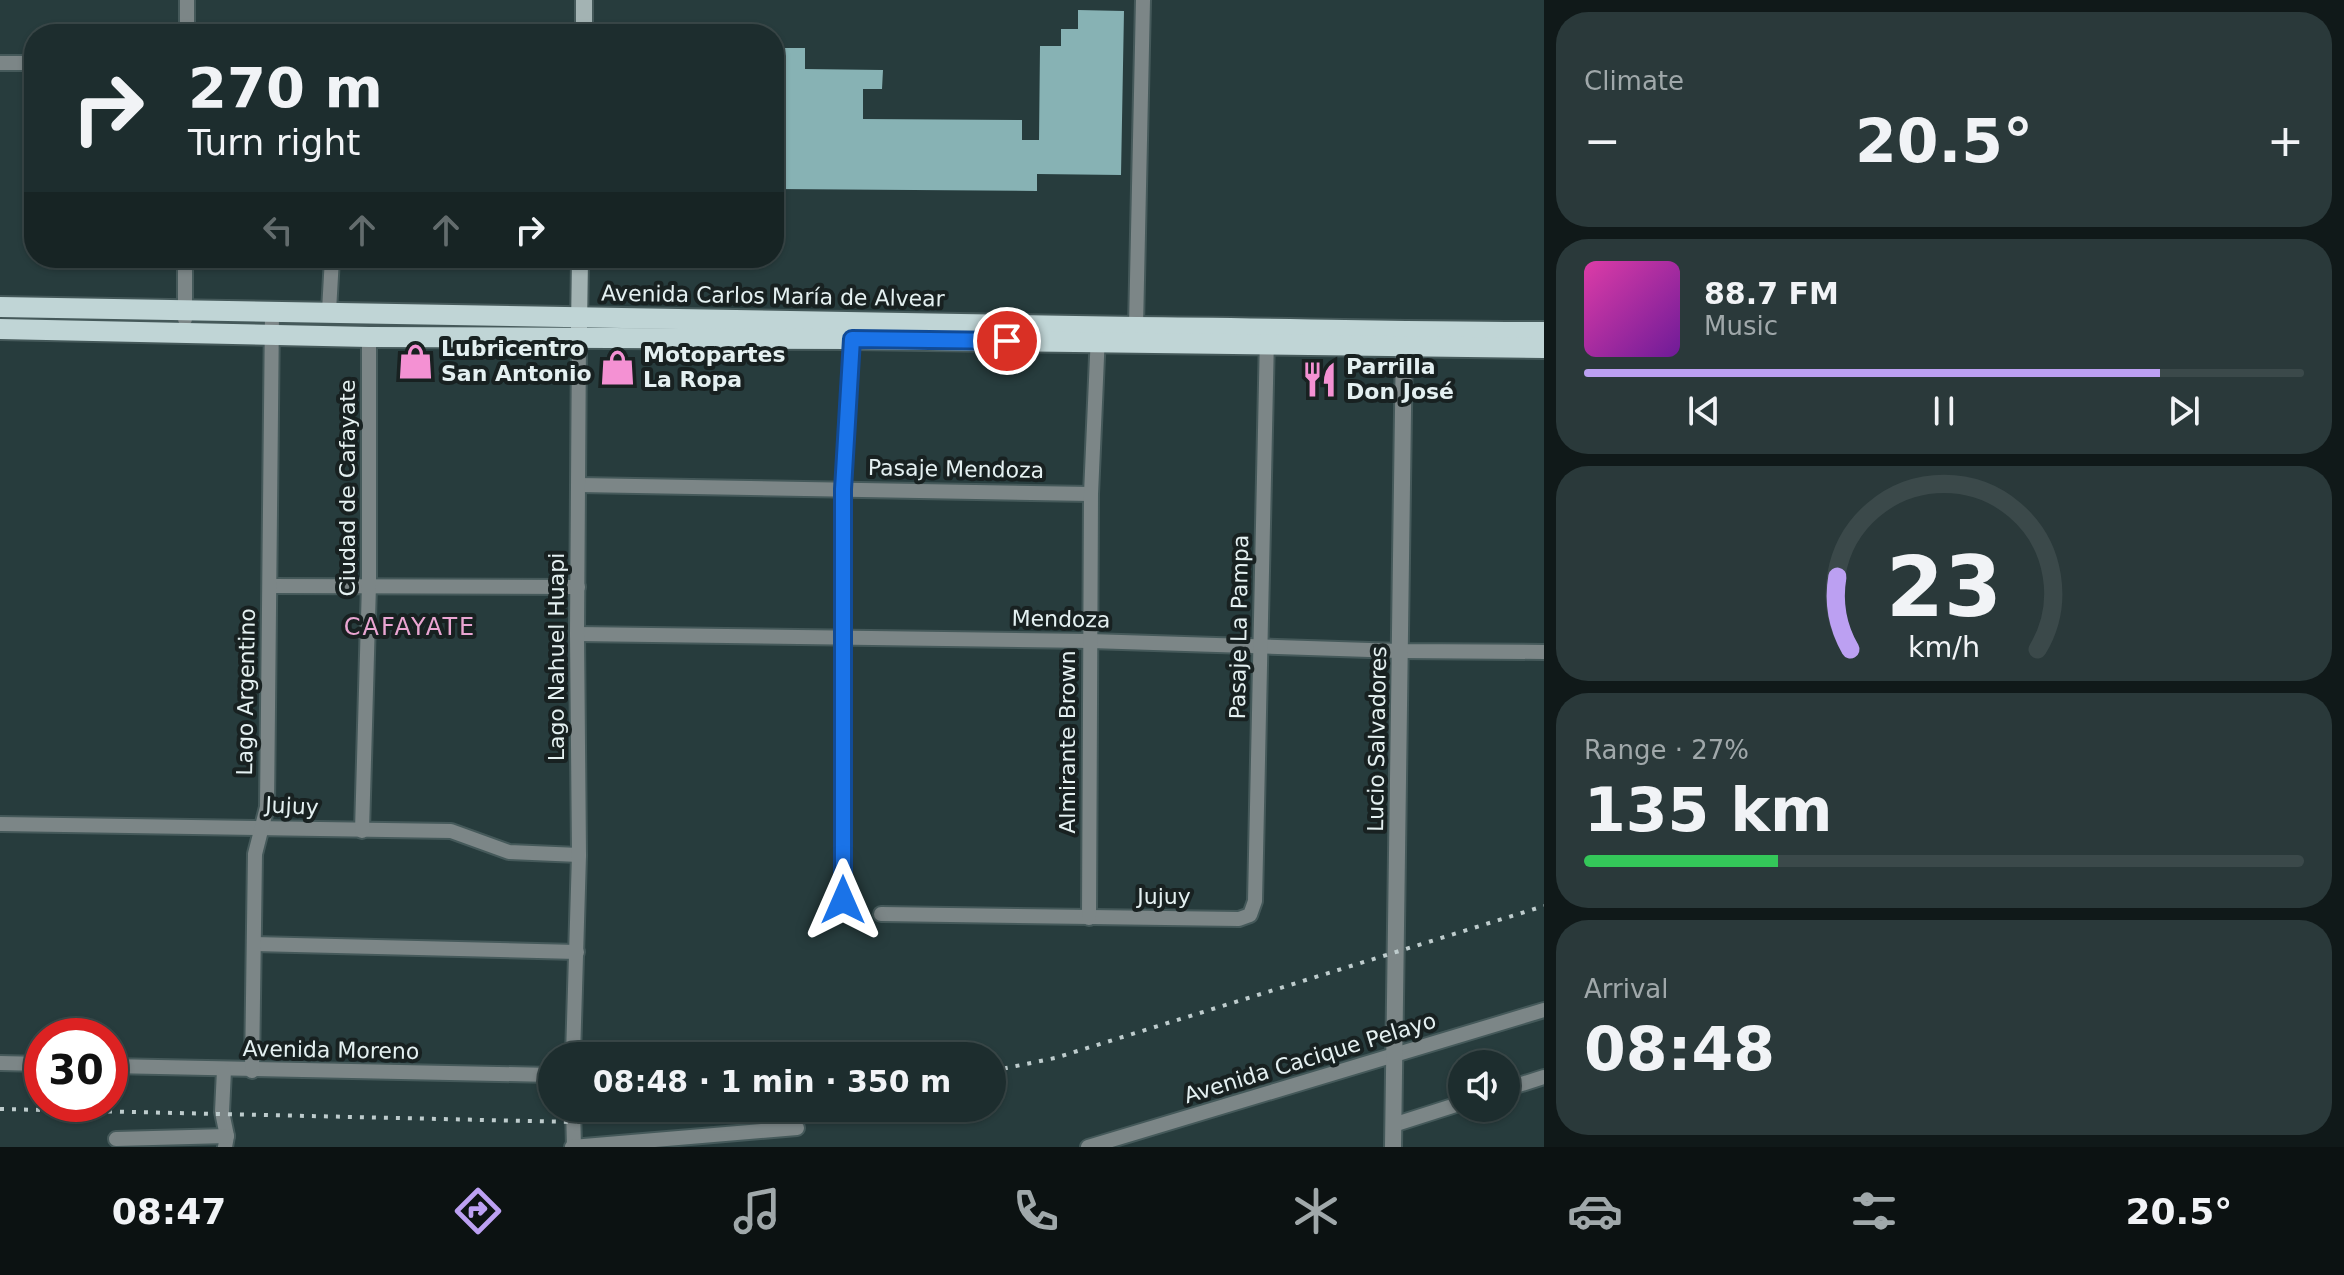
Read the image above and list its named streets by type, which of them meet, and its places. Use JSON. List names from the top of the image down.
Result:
{
  "streets": {
    "main road": ["Avenida Carlos María de Alvear", "Lago Nahuel Huapi"],
    "street": [
      "Pasaje Mendoza",
      "Ciudad de Cafayate",
      "Mendoza",
      "Pasaje La Pampa",
      "Lago Argentino",
      "Lucio Salvadores",
      "Almirante Brown",
      "Jujuy",
      "Avenida Moreno",
      "Avenida Cacique Pelayo"
    ]
  },
  "crossings": [
    ["Avenida Carlos María de Alvear", "Ciudad de Cafayate"],
    ["Avenida Carlos María de Alvear", "Pasaje La Pampa"],
    ["Avenida Carlos María de Alvear", "Lago Nahuel Huapi"],
    ["Avenida Carlos María de Alvear", "Lago Argentino"],
    ["Avenida Carlos María de Alvear", "Lucio Salvadores"],
    ["Avenida Carlos María de Alvear", "Almirante Brown"],
    ["Pasaje Mendoza", "Lago Nahuel Huapi"],
    ["Pasaje Mendoza", "Almirante Brown"],
    ["Ciudad de Cafayate", "Jujuy"],
    ["Mendoza", "Pasaje La Pampa"],
    ["Mendoza", "Lago Nahuel Huapi"],
    ["Mendoza", "Lucio Salvadores"],
    ["Mendoza", "Almirante Brown"],
    ["Pasaje La Pampa", "Jujuy"],
    ["Lago Nahuel Huapi", "Jujuy"],
    ["Lago Argentino", "Jujuy"],
    ["Lago Argentino", "Avenida Moreno"],
    ["Lucio Salvadores", "Avenida Cacique Pelayo"],
    ["Almirante Brown", "Jujuy"]
  ],
  "districts": ["CAFAYATE"],
  "places": {
    "shop": ["Lubricentro San Antonio", "Motopartes La Ropa"],
    "restaurant": ["Parrilla Don José"]
  },
  "page": {
    "tile": [
      "Climate",
      ["Range · 27%", "135 km"],
      ["Arrival", "08:48"]
    ],
    "turn": ["270 m", "Turn right"],
    "heat": ["−", "20.5°", "+"],
    "song": ["88.7 FM", "Music"],
    "limit": "30",
    "trip": "08:48 · 1 min · 350 m",
    "tabs": ["08:47", "20.5°"],
    "gauge": ["23", "km/h"]
  }
}
